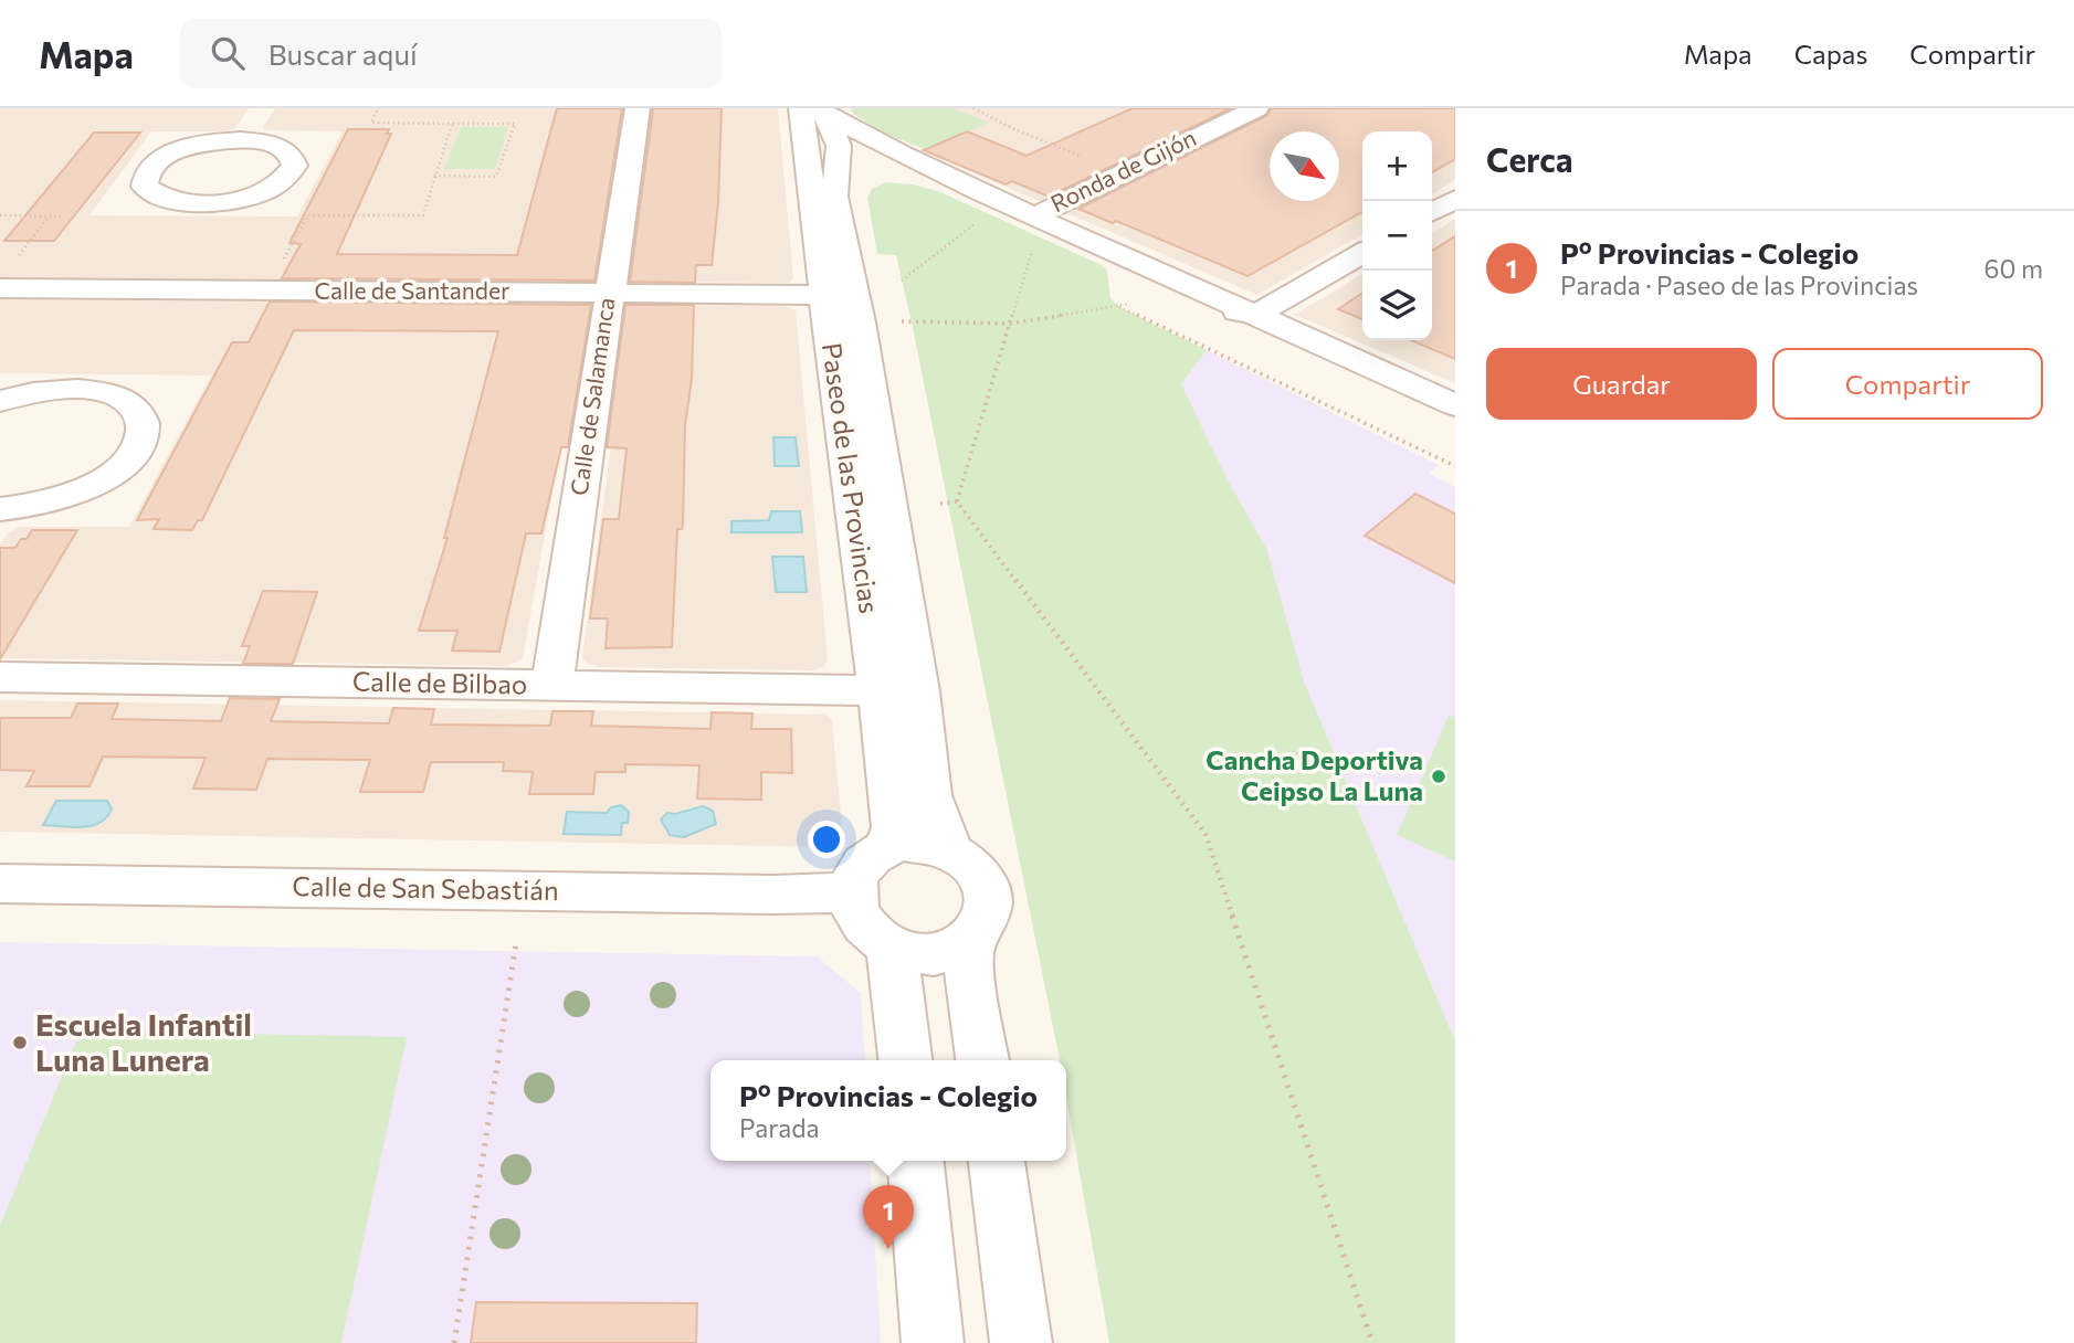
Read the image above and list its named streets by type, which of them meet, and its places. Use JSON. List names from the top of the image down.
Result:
{
  "streets": {
    "street": [
      "Ronda de Gijón",
      "Calle de Santander",
      "Calle de Salamanca",
      "Paseo de las Provincias",
      "Calle de Bilbao",
      "Calle de San Sebastián"
    ]
  },
  "crossings": [
    ["Calle de Santander", "Calle de Salamanca"],
    ["Calle de Santander", "Paseo de las Provincias"],
    ["Calle de Salamanca", "Calle de Bilbao"],
    ["Paseo de las Provincias", "Calle de Bilbao"],
    ["Paseo de las Provincias", "Calle de San Sebastián"]
  ],
  "places": ["Cancha Deportiva Ceipso La Luna", "Escuela Infantil Luna Lunera"],
  "north": "bottom right",
  "page": {
    "header": "Mapa",
    "search": "Buscar aquí",
    "nav": ["Mapa", "Capas", "Compartir"],
    "heading": "Cerca",
    "map_buttons": ["+", "−"],
    "list": [
      {
        "mark": "1",
        "name": "Pº Provincias - Colegio",
        "note": "Parada · Paseo de las Provincias",
        "value": "60 m"
      }
    ],
    "buttons": ["Guardar", "Compartir"],
    "popup": ["Pº Provincias - Colegio", "Parada"],
    "pins": "1"
  }
}
